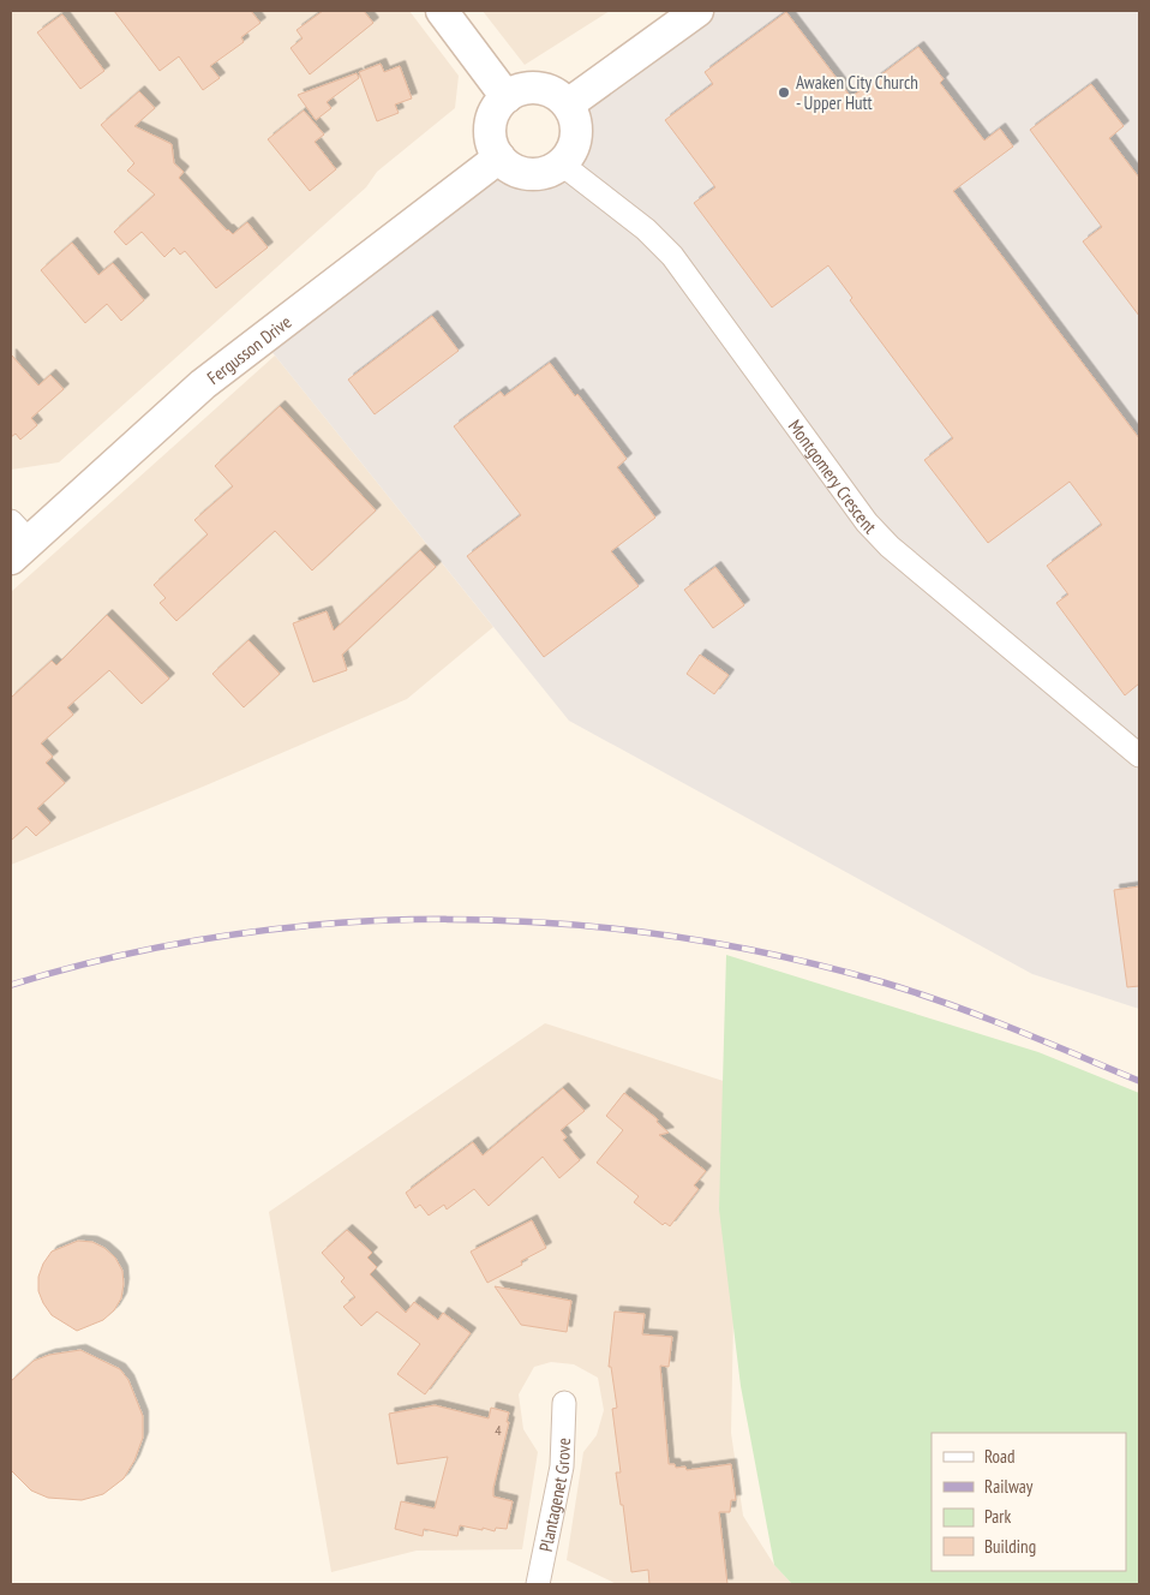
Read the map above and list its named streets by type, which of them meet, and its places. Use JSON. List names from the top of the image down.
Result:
{
  "streets": {
    "main road": ["Fergusson Drive"],
    "street": ["Montgomery Crescent", "Plantagenet Grove"]
  },
  "crossings": [
    ["Fergusson Drive", "Montgomery Crescent"]
  ],
  "places": ["Awaken City Church - Upper Hutt"],
  "house_numbers": ["4"],
  "legend": [
    "Road",
    "Railway",
    "Park",
    "Building"
  ]
}
